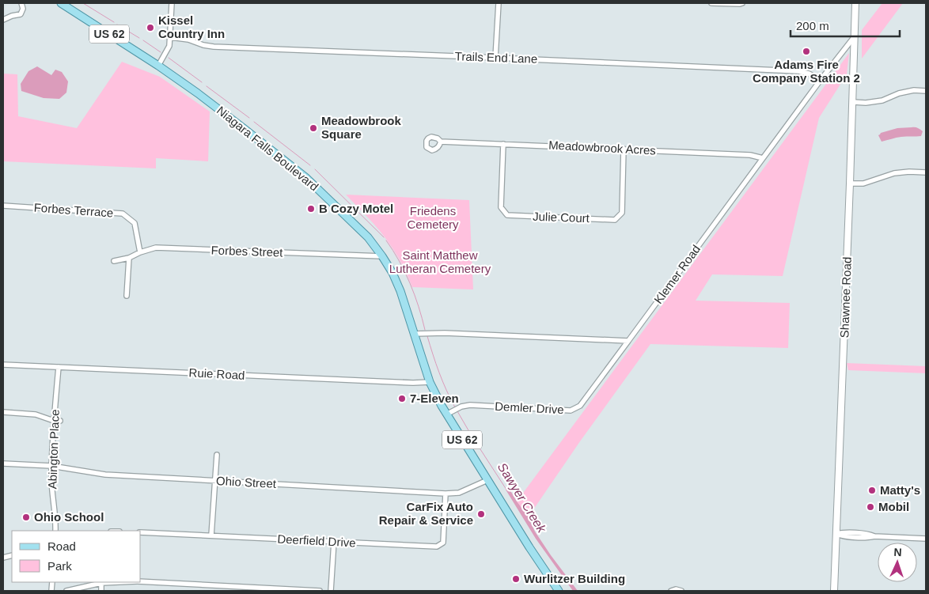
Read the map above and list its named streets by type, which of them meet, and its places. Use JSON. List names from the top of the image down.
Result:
{
  "streets": {
    "main road": ["US 62", "Niagara Falls Boulevard", "Shawnee Road"],
    "street": [
      "Trails End Lane",
      "Meadowbrook Acres",
      "Forbes Terrace",
      "Julie Court",
      "Forbes Street",
      "Klemer Road",
      "Ruie Road",
      "Demler Drive",
      "Abington Place",
      "Ohio Street",
      "Deerfield Drive"
    ]
  },
  "crossings": [
    ["Trails End Lane", "Klemer Road"],
    ["Meadowbrook Acres", "Julie Court"],
    ["Meadowbrook Acres", "Klemer Road"],
    ["Niagara Falls Boulevard", "Forbes Street"],
    ["Niagara Falls Boulevard", "Ruie Road"],
    ["Niagara Falls Boulevard", "Demler Drive"],
    ["Niagara Falls Boulevard", "Ohio Street"],
    ["Forbes Terrace", "Forbes Street"],
    ["Klemer Road", "Shawnee Road"],
    ["Klemer Road", "Demler Drive"],
    ["Ruie Road", "Abington Place"],
    ["Abington Place", "Ohio Street"],
    ["Ohio Street", "Deerfield Drive"]
  ],
  "water": ["Sawyer Creek"],
  "parks": ["Friedens Cemetery", "Saint Matthew Lutheran Cemetery"],
  "places": [
    "Kissel Country Inn",
    "Adams Fire Company Station 2",
    "Meadowbrook Square",
    "B Cozy Motel",
    "7-Eleven",
    "Matty's",
    "Mobil",
    "CarFix Auto Repair & Service",
    "Ohio School",
    "Wurlitzer Building"
  ],
  "legend": ["Road", "Park"],
  "scale_bar": "200 m",
  "north": "top"
}
